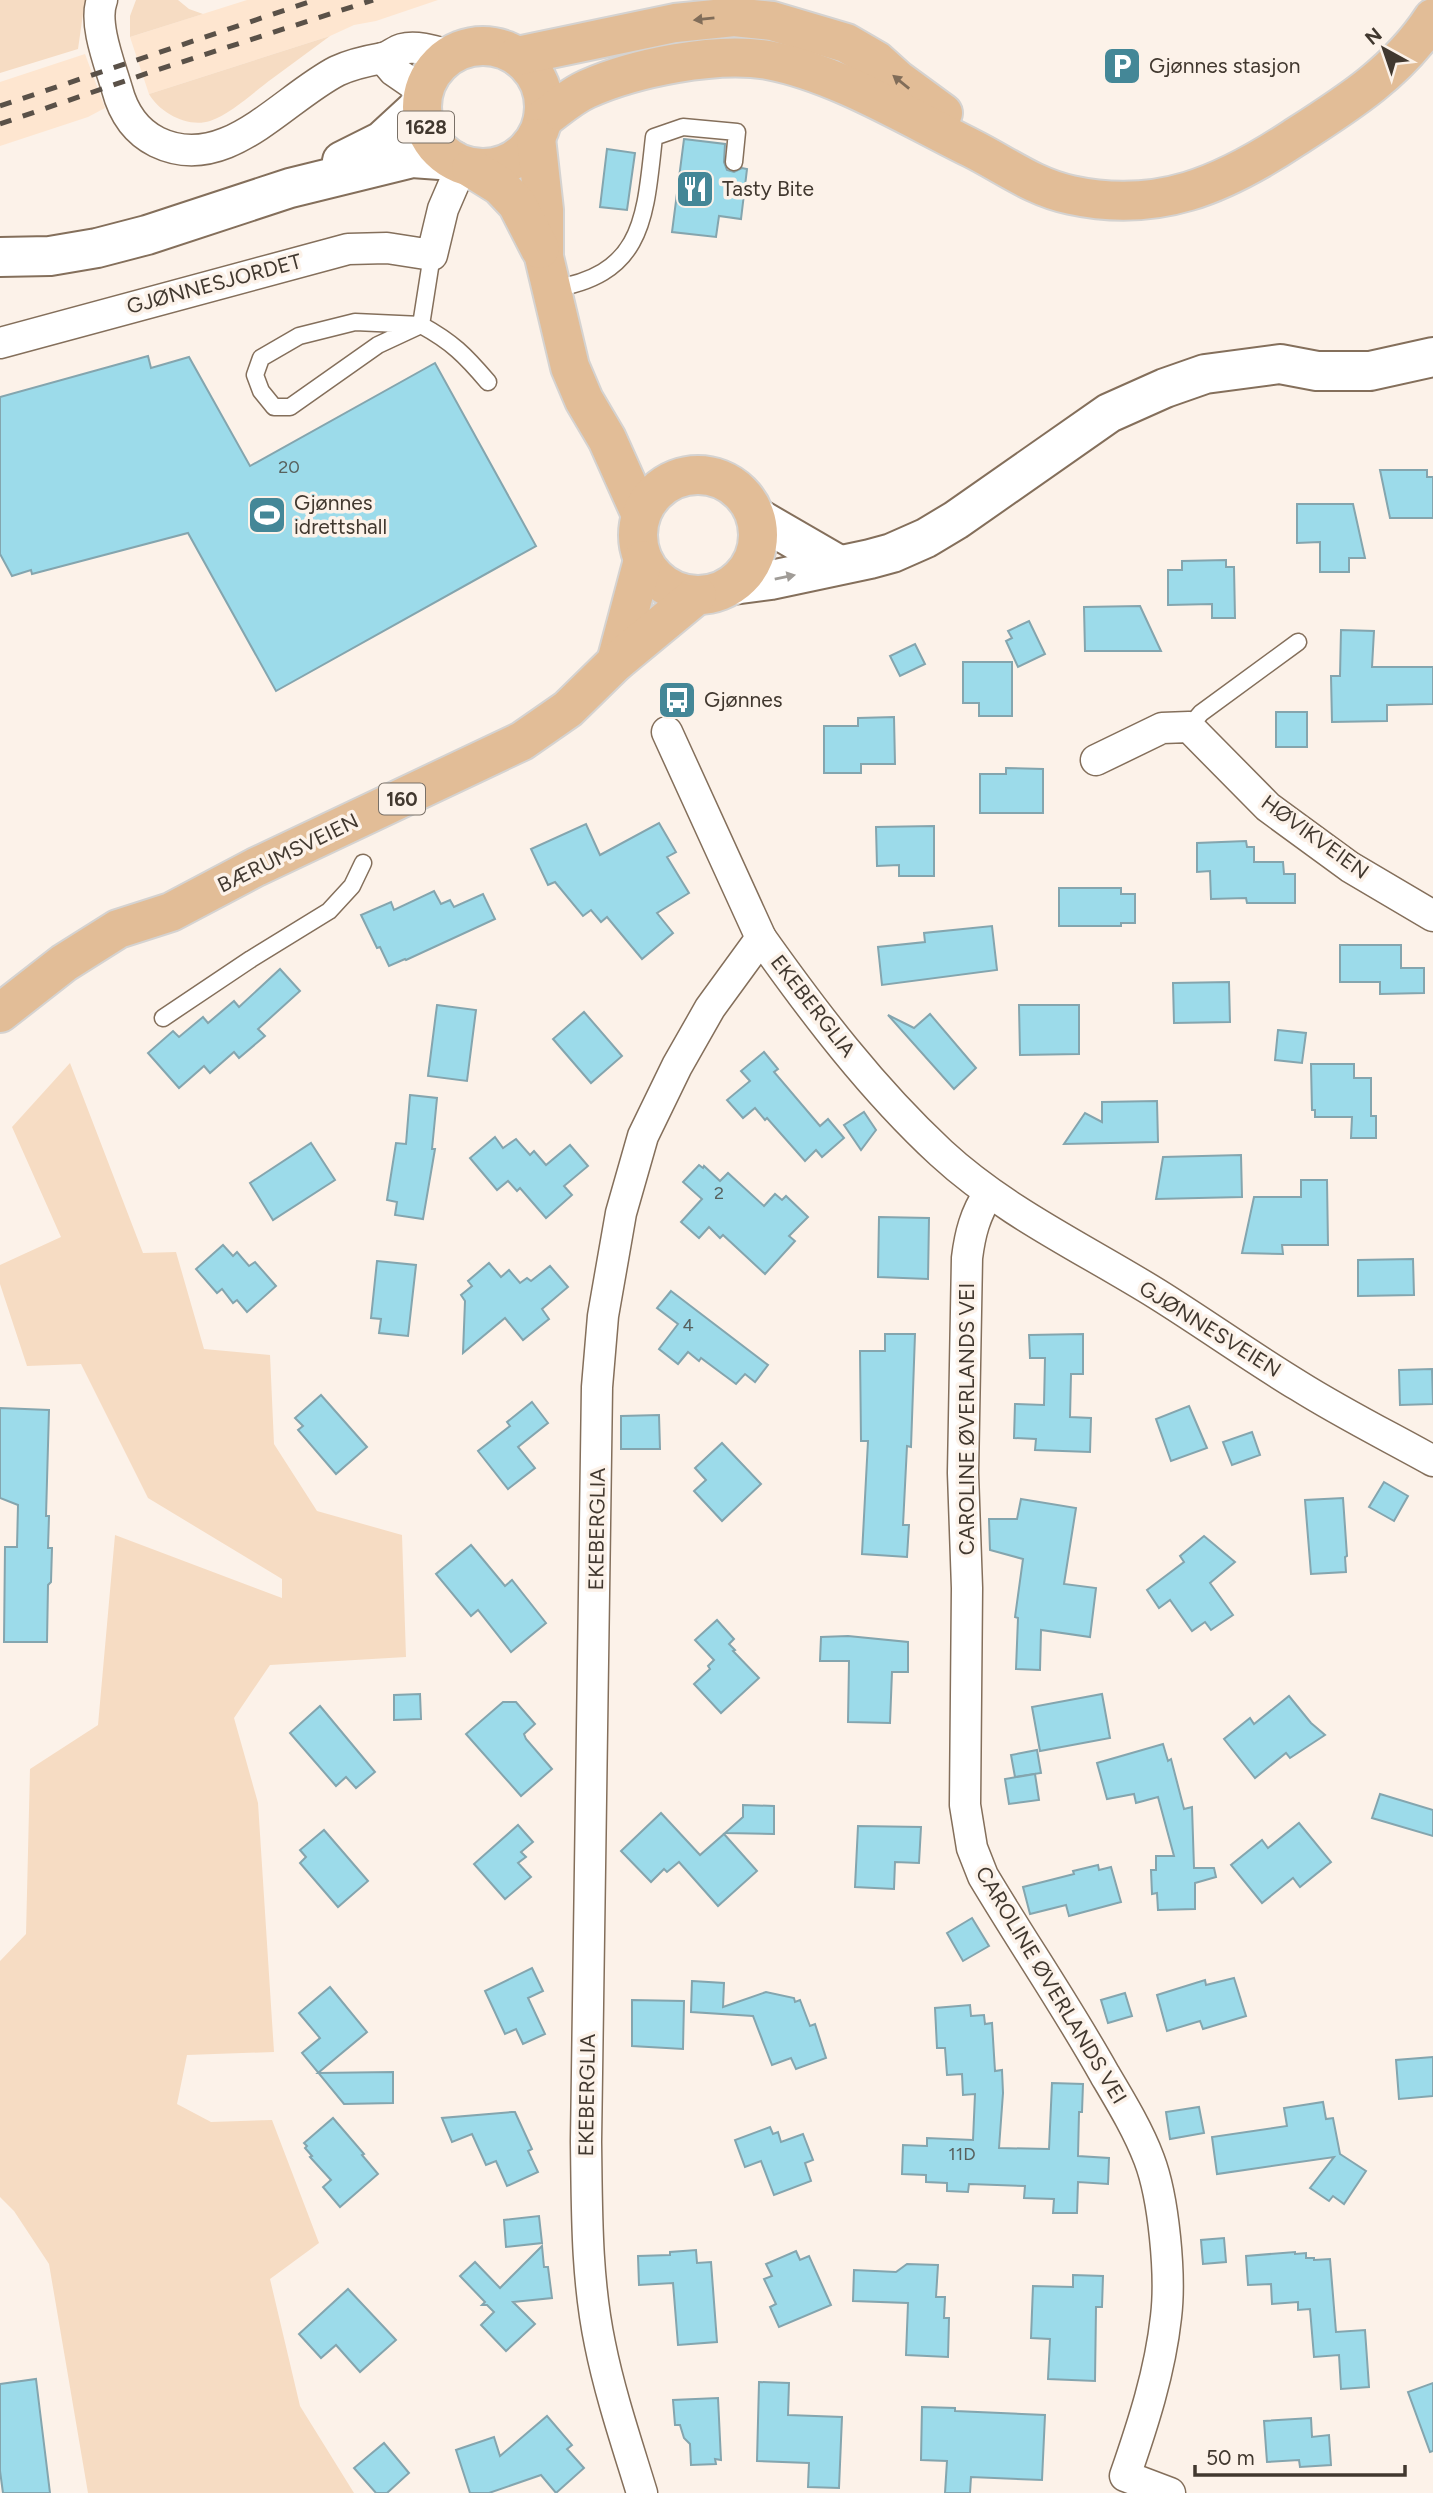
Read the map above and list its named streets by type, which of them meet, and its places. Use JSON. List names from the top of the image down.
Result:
{
  "streets": {
    "main road": ["1628", "160", "BÆRUMSVEIEN"],
    "street": [
      "GJØNNESJORDET",
      "HØVIKVEIEN",
      "EKEBERGLIA",
      "GJØNNESVEIEN",
      "CAROLINE ØVERLANDS VEI"
    ]
  },
  "crossings": [
    ["160", "BÆRUMSVEIEN"],
    ["EKEBERGLIA", "GJØNNESVEIEN"],
    ["EKEBERGLIA", "CAROLINE ØVERLANDS VEI"],
    ["GJØNNESVEIEN", "CAROLINE ØVERLANDS VEI"]
  ],
  "places": {
    "parking": ["Gjønnes stasjon"],
    "restaurant": ["Tasty Bite"],
    "sports": ["Gjønnes idrettshall"],
    "bus stop": ["Gjønnes"]
  },
  "house_numbers": [
    "20",
    "2",
    "4",
    "11D"
  ],
  "scale_bar": "50 m",
  "north": "top left"
}
